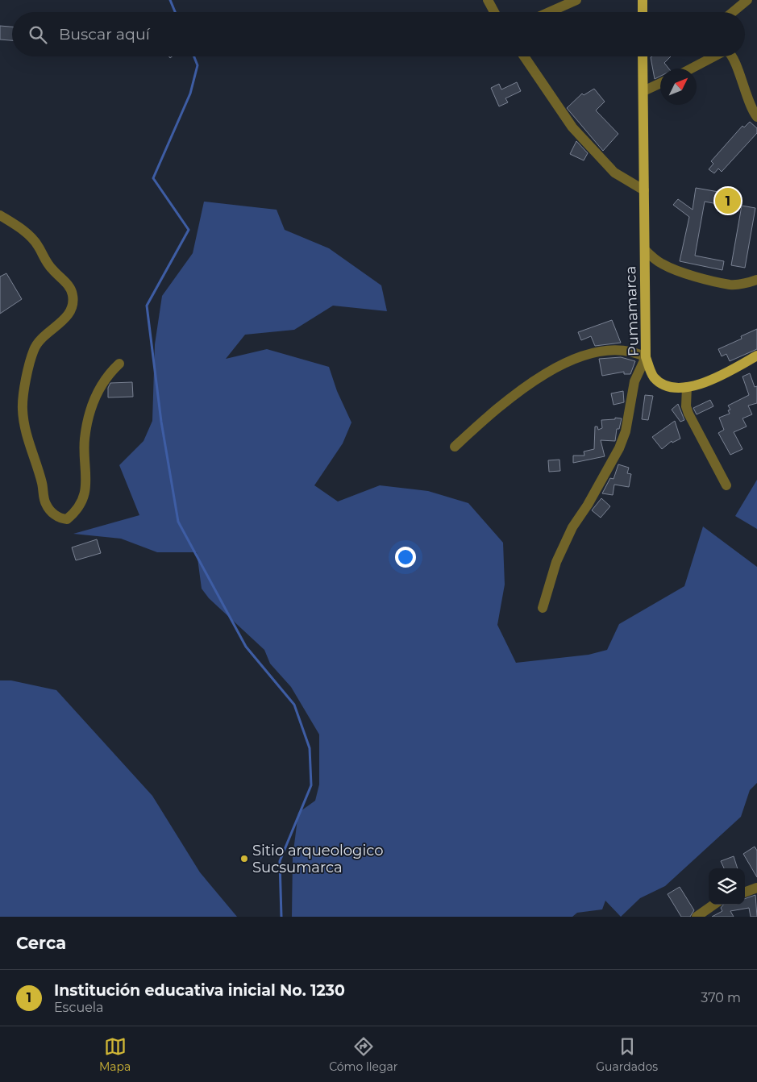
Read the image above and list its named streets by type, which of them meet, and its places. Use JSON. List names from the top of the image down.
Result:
{
  "streets": {
    "main road": ["Pumamarca"]
  },
  "places": ["Sitio arqueologico Sucsumarca"],
  "north": "top right",
  "page": {
    "search": "Buscar aquí",
    "pins": "1",
    "heading": "Cerca",
    "list": [
      {
        "mark": "1",
        "name": "Institución educativa inicial No. 1230",
        "note": "Escuela",
        "value": "370 m"
      }
    ],
    "nav": ["Mapa", "Cómo llegar", "Guardados"]
  }
}
